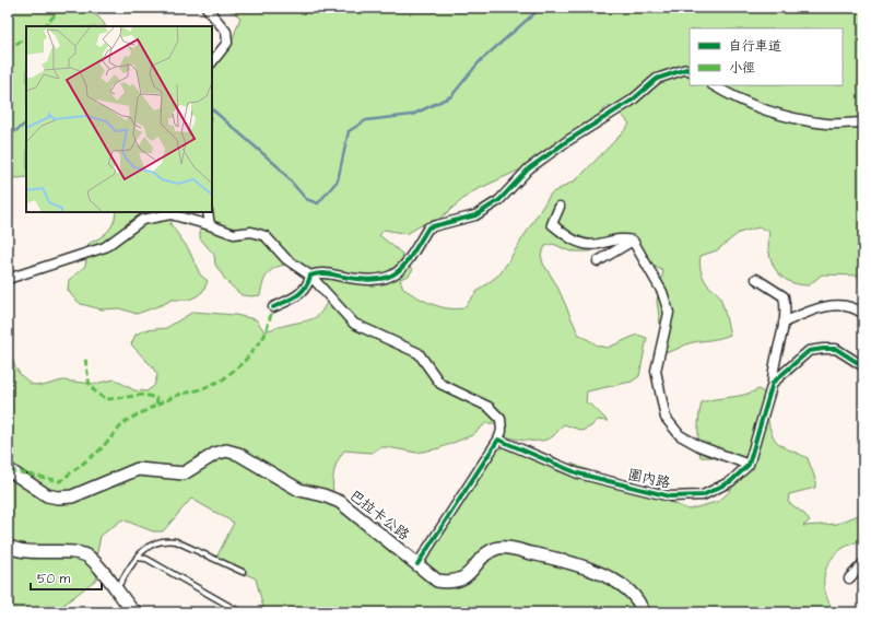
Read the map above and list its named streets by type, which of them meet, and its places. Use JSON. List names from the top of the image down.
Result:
{
  "streets": {
    "main road": ["巴拉卡公路"],
    "street": ["圍內路"]
  },
  "legend": ["自行車道", "小徑"],
  "scale_bar": "50 m"
}
